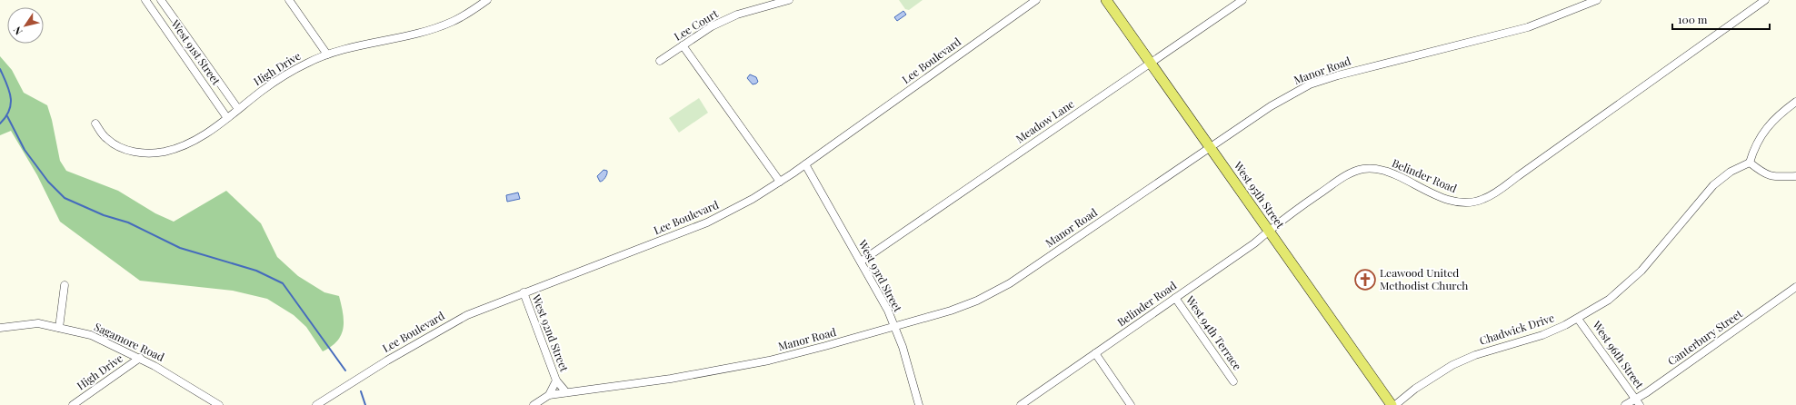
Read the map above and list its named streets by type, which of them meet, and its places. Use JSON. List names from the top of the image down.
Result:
{
  "streets": {
    "main road": ["West 95th Street"],
    "street": [
      "Lee Court",
      "West 91st Street",
      "Lee Boulevard",
      "High Drive",
      "Manor Road",
      "Meadow Lane",
      "Belinder Road",
      "West 93rd Street",
      "Chadwick Drive",
      "West 92nd Street",
      "West 94th Terrace",
      "Canterbury Street",
      "Sagamore Road",
      "West 96th Street"
    ]
  },
  "crossings": [
    ["West 91st Street", "High Drive"],
    ["Lee Boulevard", "West 93rd Street"],
    ["Lee Boulevard", "West 92nd Street"],
    ["High Drive", "Sagamore Road"],
    ["Manor Road", "West 95th Street"],
    ["Manor Road", "West 93rd Street"],
    ["Manor Road", "West 92nd Street"],
    ["Meadow Lane", "West 95th Street"],
    ["Meadow Lane", "West 93rd Street"],
    ["Belinder Road", "West 95th Street"],
    ["Belinder Road", "West 94th Terrace"],
    ["Chadwick Drive", "West 96th Street"],
    ["Canterbury Street", "West 96th Street"]
  ],
  "places": {
    "church": ["Leawood United Methodist Church"]
  },
  "scale_bar": "100 m",
  "north": "bottom left"
}
